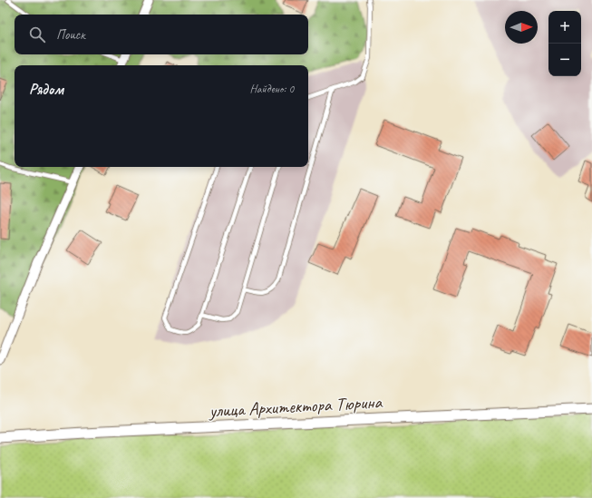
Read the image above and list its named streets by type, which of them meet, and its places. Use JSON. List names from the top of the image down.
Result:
{
  "streets": {
    "street": ["улица Архитектора Тюрина"]
  },
  "north": "right",
  "page": {
    "map_buttons": ["+", "−"],
    "search": "Поиск",
    "heading": ["Рядом", "Найдено: 0"]
  }
}
